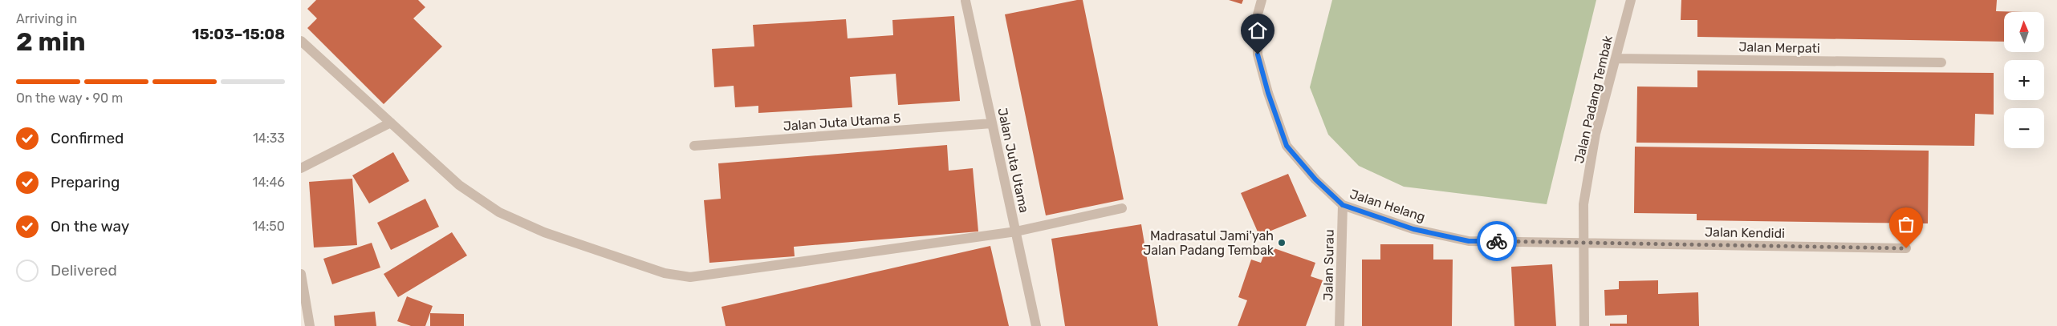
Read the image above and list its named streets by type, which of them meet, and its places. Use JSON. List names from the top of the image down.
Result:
{
  "streets": {
    "street": [
      "Jalan Merpati",
      "Jalan Padang Tembak",
      "Jalan Juta Utama 5",
      "Jalan Juta Utama",
      "Jalan Helang",
      "Jalan Kendidi",
      "Jalan Surau"
    ]
  },
  "crossings": [
    ["Jalan Merpati", "Jalan Padang Tembak"],
    ["Jalan Padang Tembak", "Jalan Helang"],
    ["Jalan Padang Tembak", "Jalan Kendidi"],
    ["Jalan Juta Utama 5", "Jalan Juta Utama"],
    ["Jalan Helang", "Jalan Kendidi"],
    ["Jalan Helang", "Jalan Surau"]
  ],
  "places": ["Madrasatul Jami'yah Jalan Padang Tembak"],
  "north": "top",
  "page": {
    "heading": ["2 min", "Arriving in", "15:03–15:08"],
    "map_buttons": ["+", "−"],
    "bar": "On the way · 90 m",
    "list": [
      ["Confirmed", "14:33"],
      ["Preparing", "14:46"],
      ["On the way", "14:50"],
      "Delivered"
    ]
  }
}
